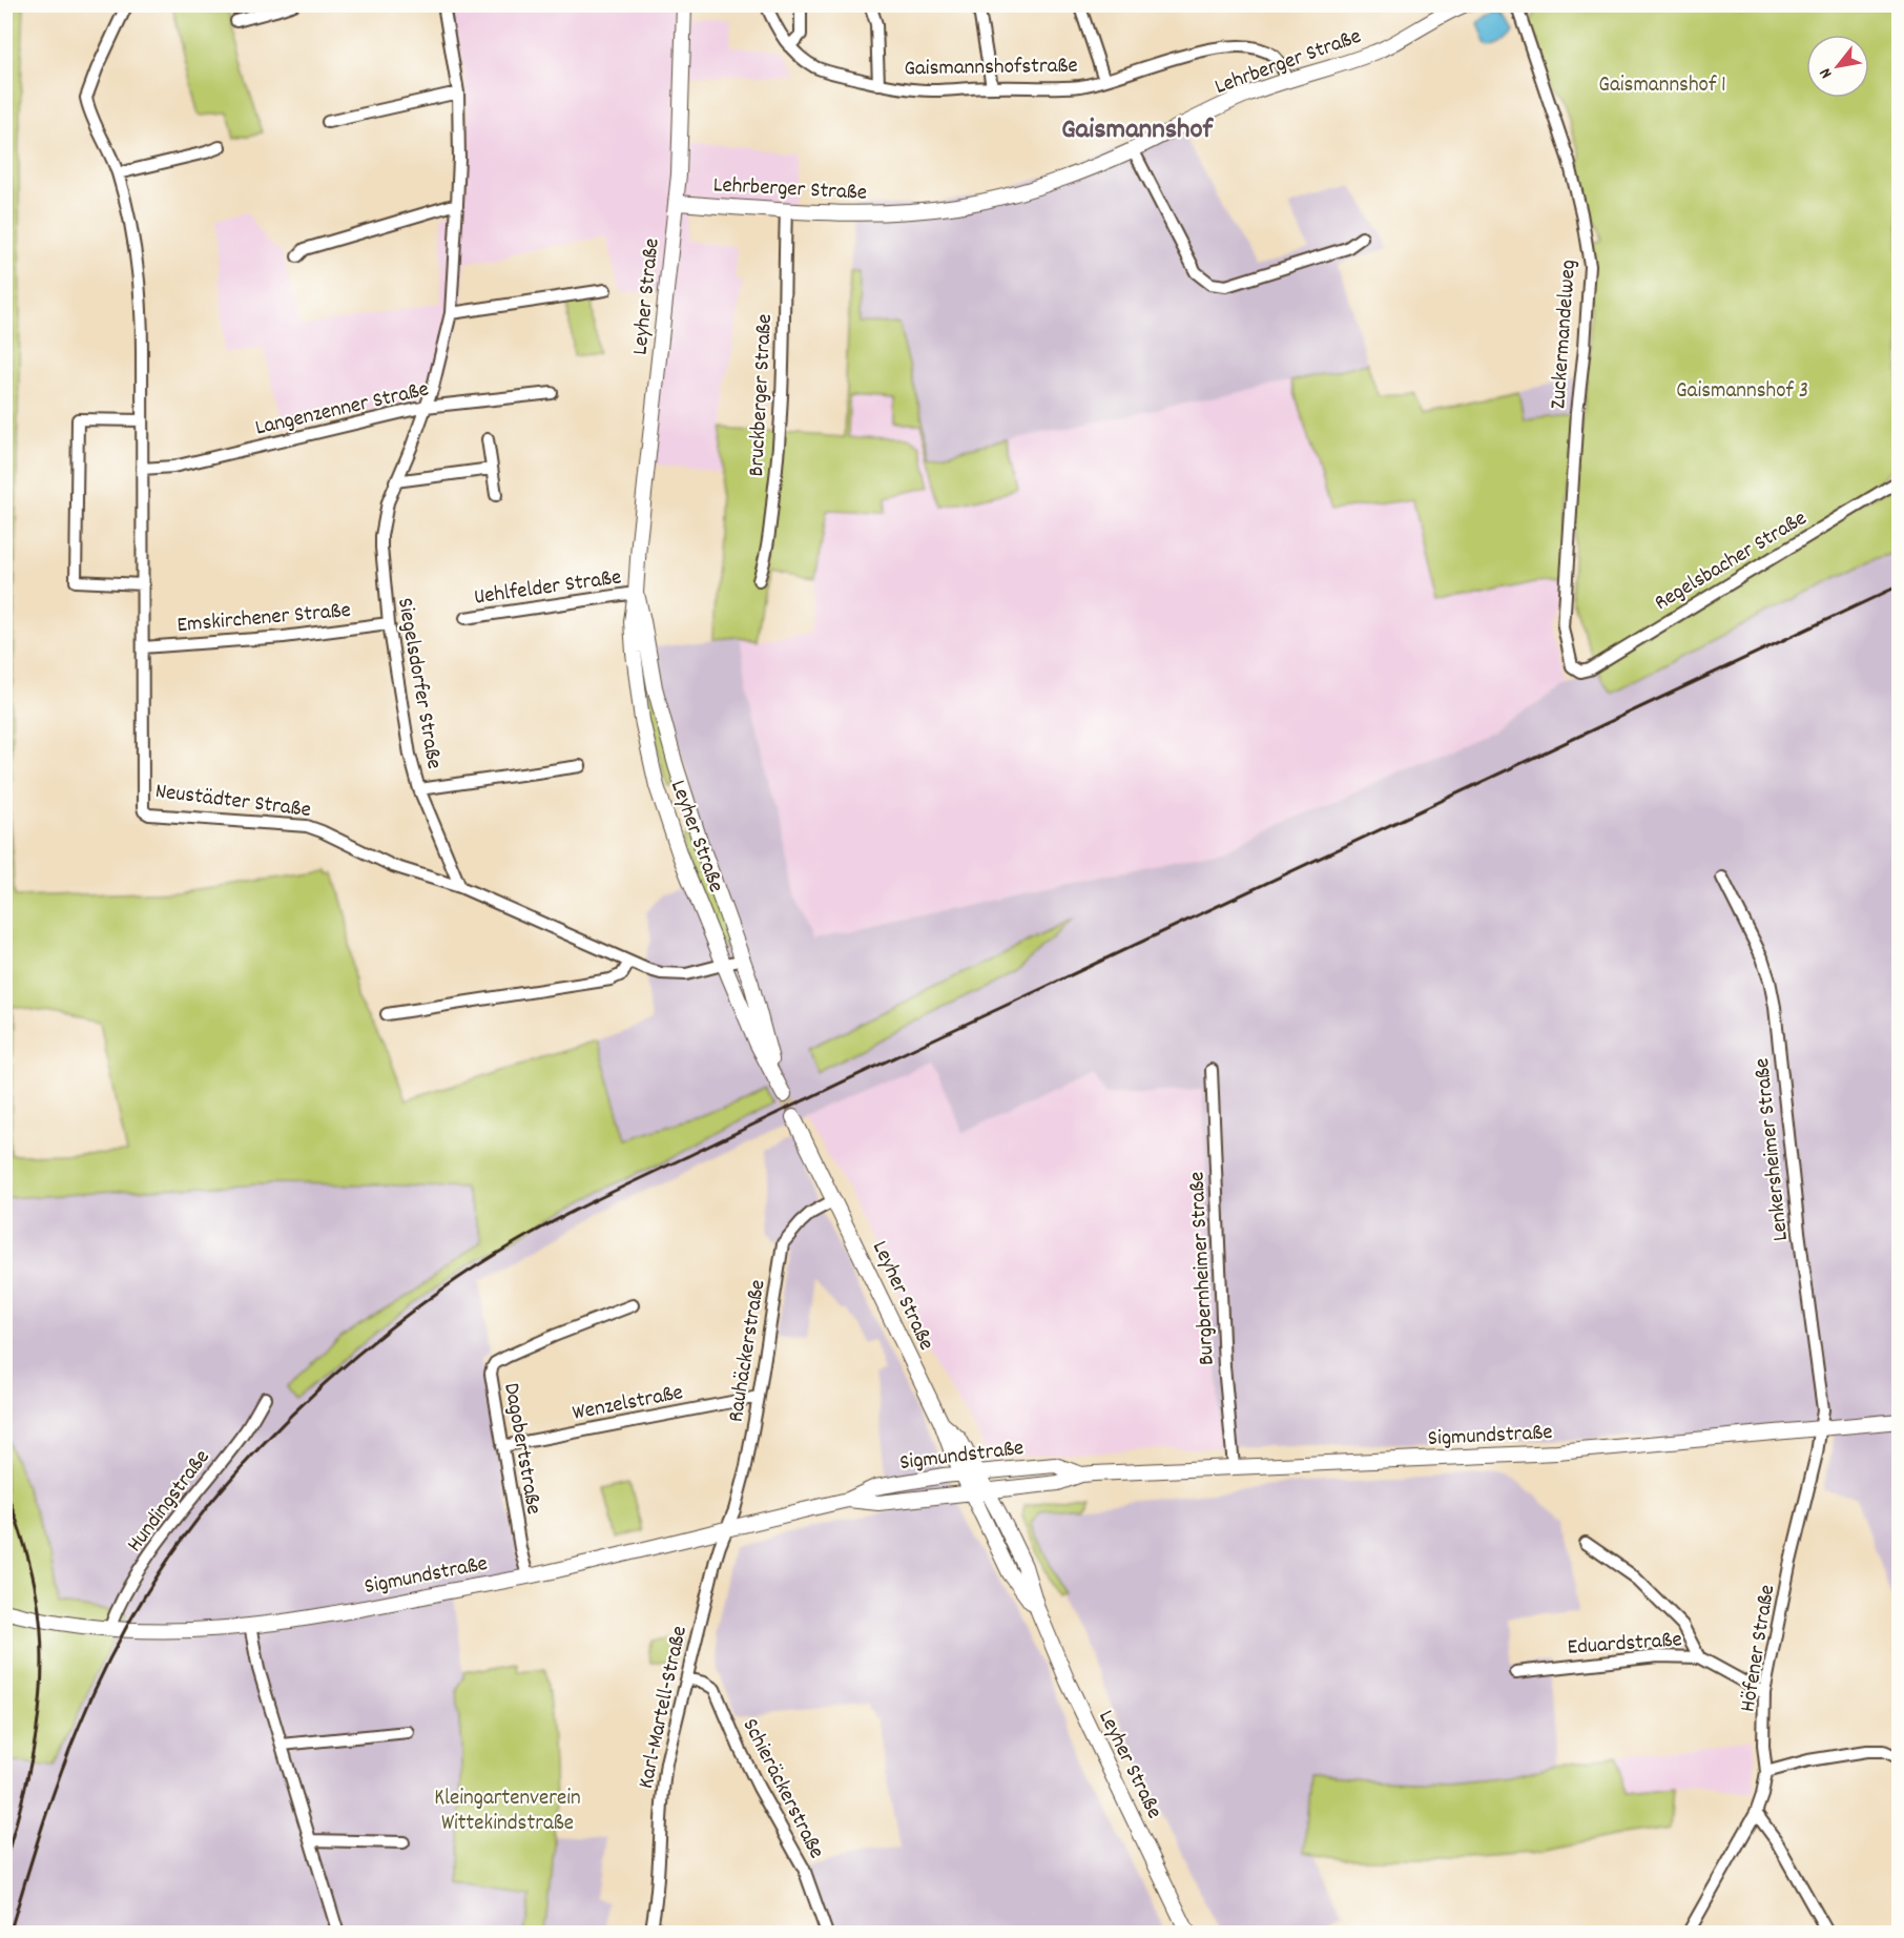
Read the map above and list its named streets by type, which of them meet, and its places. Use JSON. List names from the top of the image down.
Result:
{
  "streets": {
    "main road": ["Lehrberger Straße", "Leyher Straße", "Sigmundstraße"],
    "street": [
      "Gaismannshofstraße",
      "Zuckermandelweg",
      "Bruckberger Straße",
      "Langenzenner Straße",
      "Regelsbacher Straße",
      "Uehlfelder Straße",
      "Emskirchener Straße",
      "Siegelsdorfer Straße",
      "Neustädter Straße",
      "Lenkersheimer Straße",
      "Burgbernheimer Straße",
      "Rauhäckerstraße",
      "Wenzelstraße",
      "Dagobertstraße",
      "Hundingstraße",
      "Eduardstraße",
      "Höfener Straße",
      "Karl-Martell-Straße",
      "Schieräckerstraße"
    ]
  },
  "crossings": [
    ["Lehrberger Straße", "Gaismannshofstraße"],
    ["Lehrberger Straße", "Leyher Straße"],
    ["Lehrberger Straße", "Bruckberger Straße"],
    ["Leyher Straße", "Uehlfelder Straße"],
    ["Leyher Straße", "Neustädter Straße"],
    ["Leyher Straße", "Rauhäckerstraße"],
    ["Leyher Straße", "Sigmundstraße"],
    ["Zuckermandelweg", "Regelsbacher Straße"],
    ["Langenzenner Straße", "Siegelsdorfer Straße"],
    ["Langenzenner Straße", "Neustädter Straße"],
    ["Emskirchener Straße", "Siegelsdorfer Straße"],
    ["Emskirchener Straße", "Neustädter Straße"],
    ["Siegelsdorfer Straße", "Neustädter Straße"],
    ["Lenkersheimer Straße", "Sigmundstraße"],
    ["Lenkersheimer Straße", "Höfener Straße"],
    ["Burgbernheimer Straße", "Sigmundstraße"],
    ["Rauhäckerstraße", "Wenzelstraße"],
    ["Rauhäckerstraße", "Sigmundstraße"],
    ["Rauhäckerstraße", "Karl-Martell-Straße"],
    ["Wenzelstraße", "Dagobertstraße"],
    ["Sigmundstraße", "Dagobertstraße"],
    ["Sigmundstraße", "Hundingstraße"],
    ["Sigmundstraße", "Höfener Straße"],
    ["Sigmundstraße", "Karl-Martell-Straße"],
    ["Eduardstraße", "Höfener Straße"],
    ["Karl-Martell-Straße", "Schieräckerstraße"]
  ],
  "districts": ["Gaismannshof"],
  "parks": ["Gaismannshof 1", "Gaismannshof 3", "Kleingartenverein Wittekindstraße"],
  "north": "bottom left"
}
